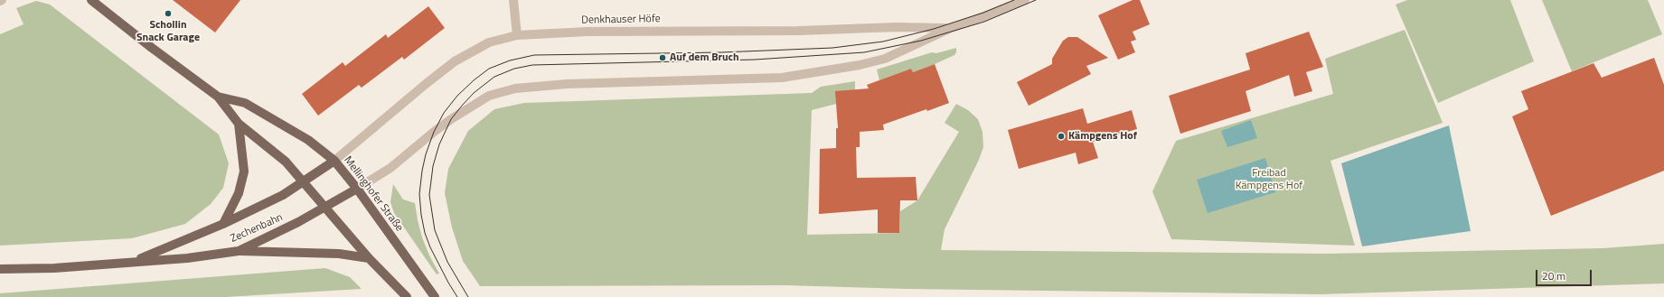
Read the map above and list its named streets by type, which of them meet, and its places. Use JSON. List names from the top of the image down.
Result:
{
  "streets": {
    "main road": ["Mellinghofer Straße", "Zechenbahn"],
    "street": ["Denkhauser Höfe"]
  },
  "crossings": [
    ["Denkhauser Höfe", "Mellinghofer Straße"],
    ["Denkhauser Höfe", "Zechenbahn"],
    ["Mellinghofer Straße", "Zechenbahn"]
  ],
  "parks": ["Freibad Kämpgens Hof"],
  "places": ["Schollin Snack Garage", "Auf dem Bruch", "Kämpgens Hof"],
  "scale_bar": "20 m"
}
